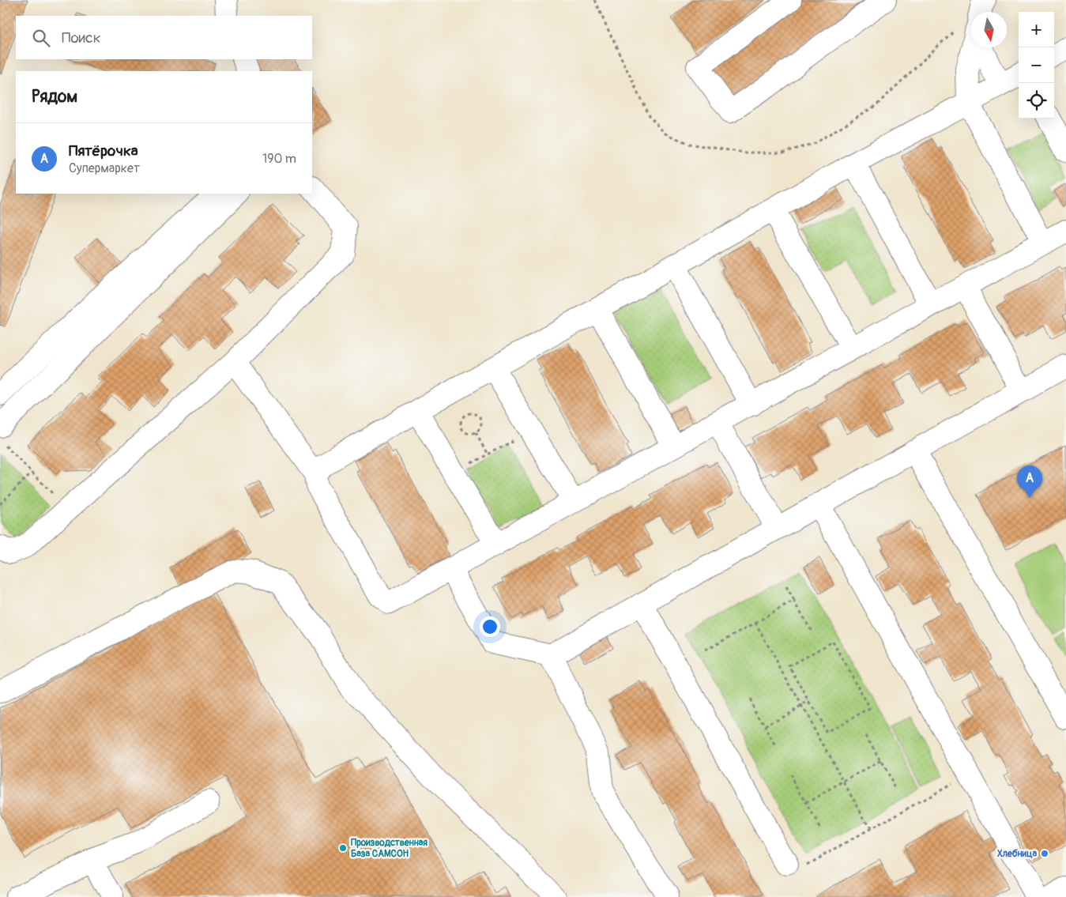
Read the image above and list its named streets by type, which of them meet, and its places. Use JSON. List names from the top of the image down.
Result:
{
  "places": ["Производственная База САМСОН", "Хлебница"],
  "north": "bottom",
  "page": {
    "map_buttons": ["+", "−"],
    "search": "Поиск",
    "heading": "Рядом",
    "list": [
      {
        "mark": "A",
        "name": "Пятёрочка",
        "note": "Супермаркет",
        "value": "190 m"
      }
    ],
    "pins": "A"
  }
}
